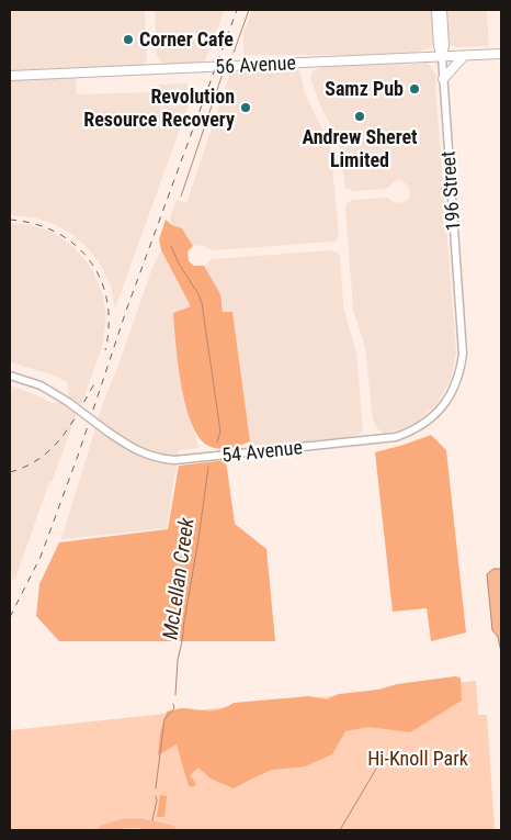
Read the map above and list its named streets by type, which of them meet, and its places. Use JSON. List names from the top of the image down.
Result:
{
  "streets": {
    "main road": ["56 Avenue", "196 Street"],
    "street": ["54 Avenue"]
  },
  "crossings": [
    ["56 Avenue", "196 Street"],
    ["196 Street", "54 Avenue"]
  ],
  "water": ["McLellan Creek"],
  "parks": ["Hi-Knoll Park"],
  "places": [
    "Corner Cafe",
    "Samz Pub",
    "Revolution Resource Recovery",
    "Andrew Sheret Limited"
  ]
}
